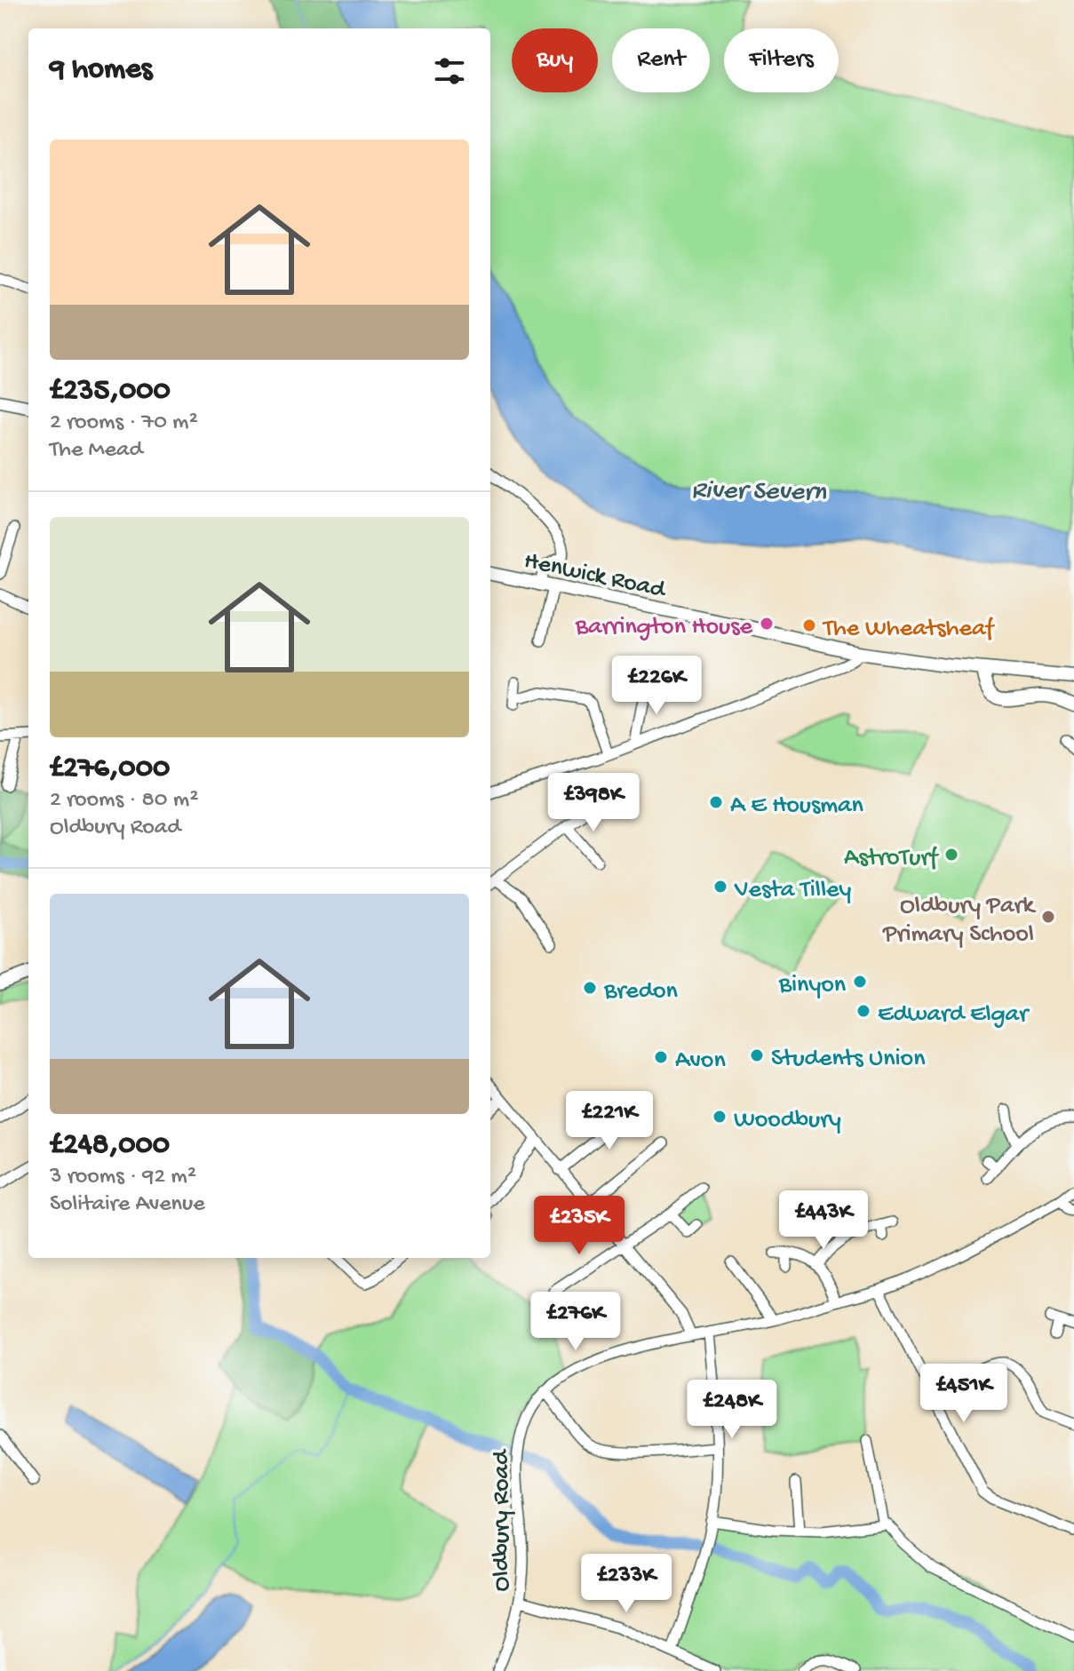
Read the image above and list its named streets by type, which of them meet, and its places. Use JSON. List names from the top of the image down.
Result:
{
  "streets": {
    "main road": ["Henwick Road"],
    "street": ["Oldbury Road"]
  },
  "water": ["River Severn"],
  "places": [
    "Barrington House",
    "The Wheatsheaf",
    "A E Housman",
    "AstroTurf",
    "Vesta Tilley",
    "Oldbury Park Primary School",
    "Binyon",
    "Bredon",
    "Edward Elgar",
    "Students Union",
    "Avon",
    "Woodbury"
  ],
  "page": {
    "chip": ["Buy", "Rent", "Filters"],
    "heading": "9 homes",
    "list": [
      {
        "name": "£235,000",
        "note": "2 rooms · 70 m² · The Mead"
      },
      {
        "name": "£276,000",
        "note": "2 rooms · 80 m² · Oldbury Road"
      },
      {
        "name": "£248,000",
        "note": "3 rooms · 92 m² · Solitaire Avenue"
      }
    ],
    "price": [
      "£226K",
      "£398K",
      "£221K",
      "£443K",
      "£235K",
      "£276K",
      "£451K",
      "£248K",
      "£233K"
    ]
  }
}
